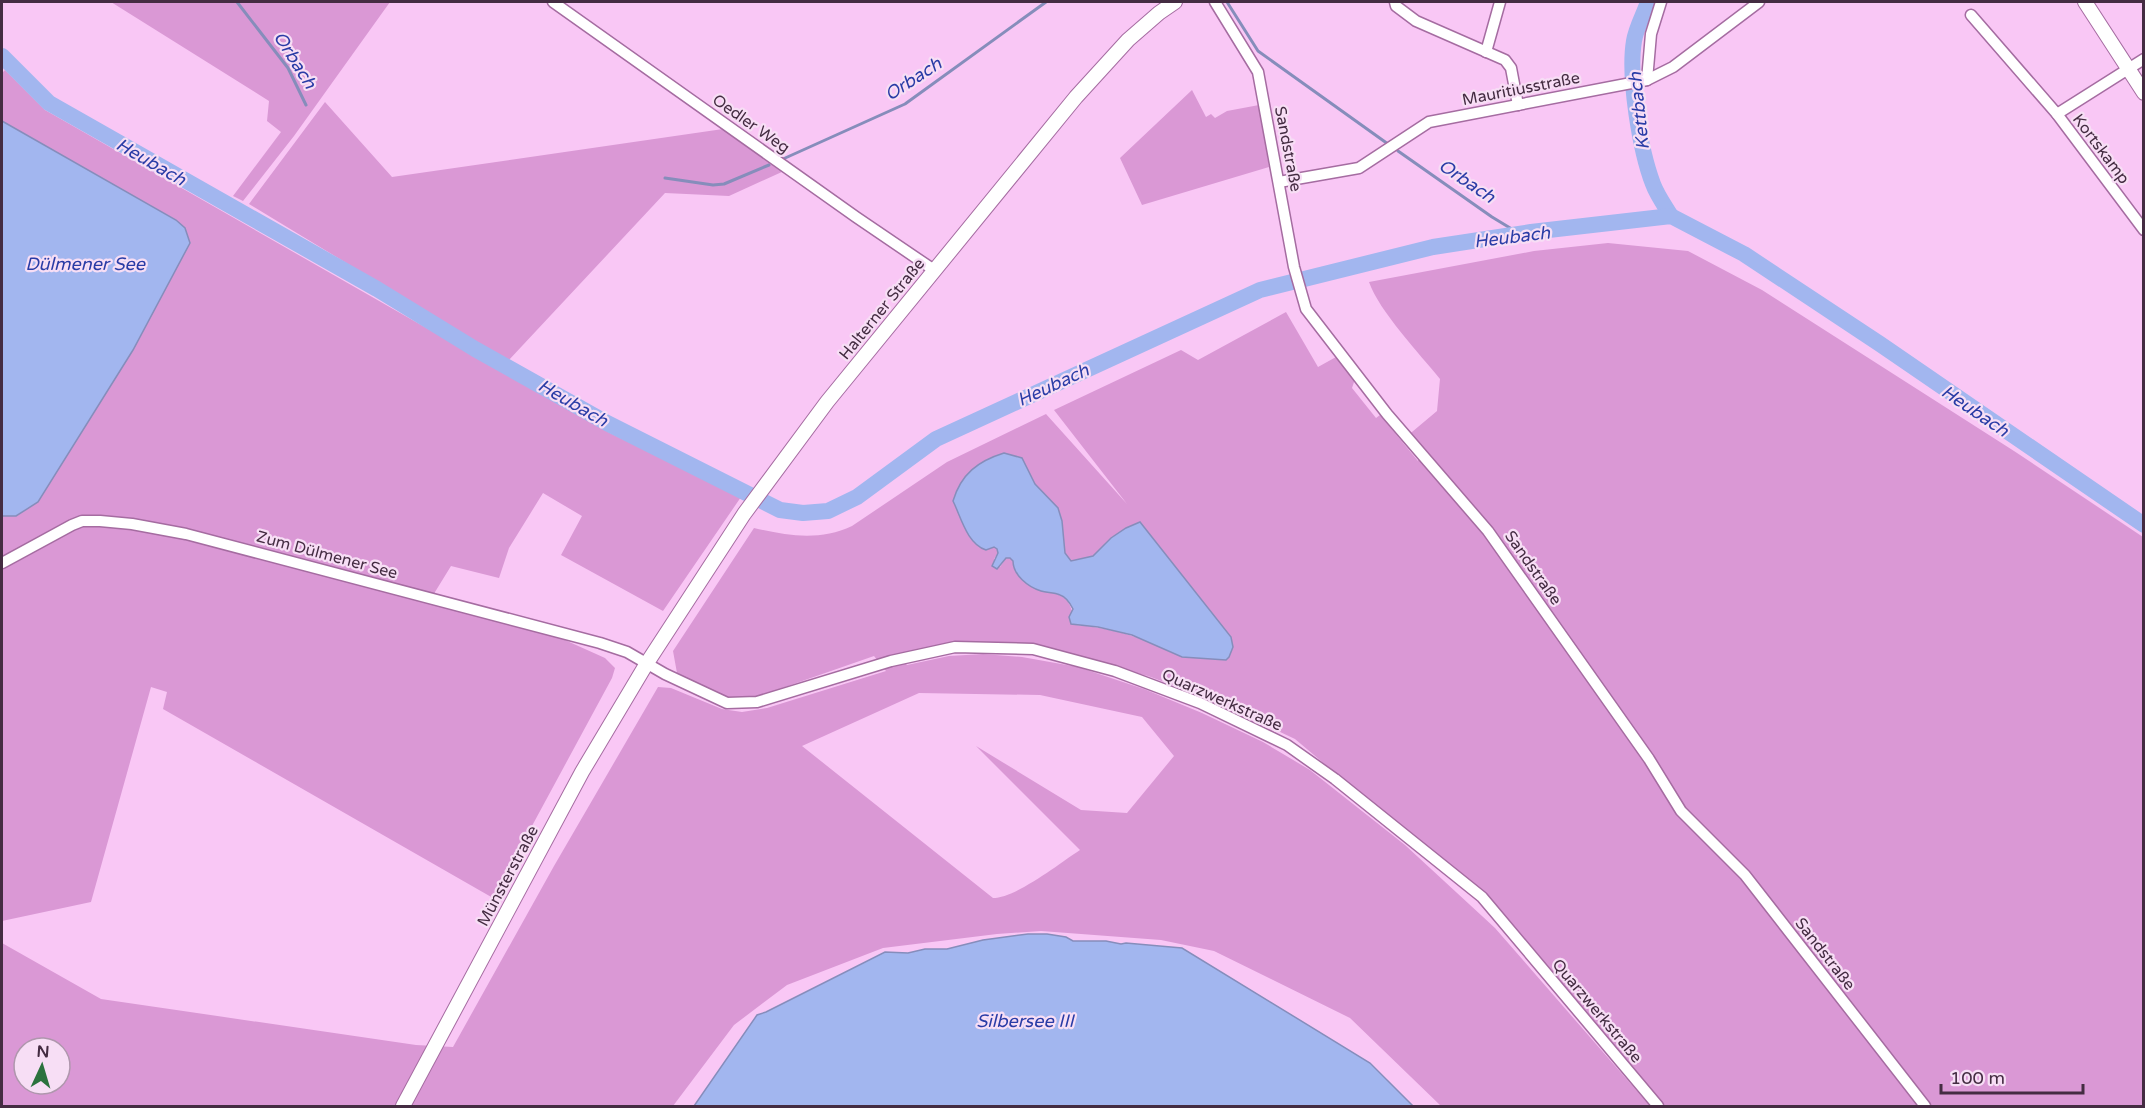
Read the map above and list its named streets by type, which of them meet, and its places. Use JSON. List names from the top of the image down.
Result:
{
  "streets": {
    "main road": ["Halterner Straße", "Münsterstraße"],
    "street": [
      "Mauritiusstraße",
      "Oedler Weg",
      "Sandstraße",
      "Kortskamp",
      "Zum Dülmener See",
      "Quarzwerkstraße"
    ]
  },
  "crossings": [
    ["Mauritiusstraße", "Sandstraße"],
    ["Oedler Weg", "Halterner Straße"],
    ["Halterner Straße", "Zum Dülmener See"],
    ["Halterner Straße", "Quarzwerkstraße"],
    ["Halterner Straße", "Münsterstraße"],
    ["Zum Dülmener See", "Quarzwerkstraße"],
    ["Zum Dülmener See", "Münsterstraße"],
    ["Quarzwerkstraße", "Münsterstraße"]
  ],
  "water": [
    "Orbach",
    "Kettbach",
    "Heubach",
    "Dülmener See",
    "Silbersee III"
  ],
  "scale_bar": "100 m",
  "north": "top"
}
